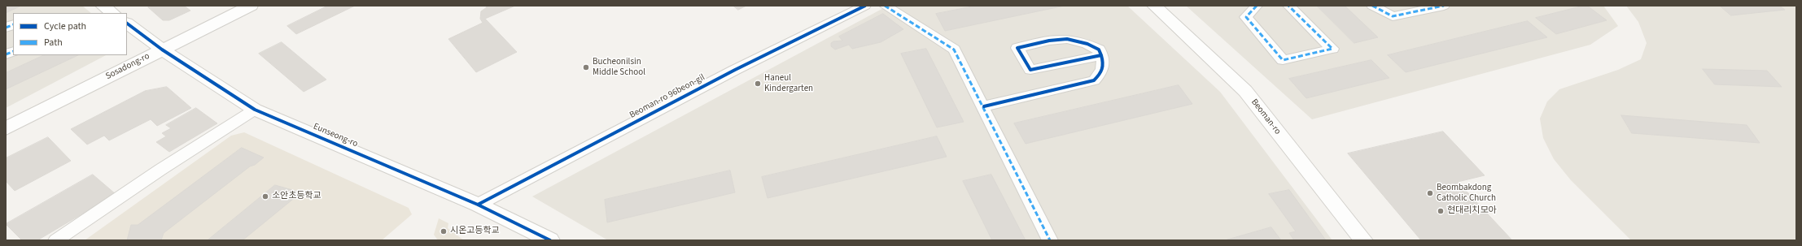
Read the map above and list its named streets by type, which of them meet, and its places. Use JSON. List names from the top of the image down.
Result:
{
  "streets": {
    "street": [
      "Sosadong-ro",
      "Beoman-ro 96beon-gil",
      "Beoman-ro",
      "Eunseong-ro"
    ]
  },
  "crossings": [
    ["Sosadong-ro", "Eunseong-ro"],
    ["Beoman-ro 96beon-gil", "Eunseong-ro"]
  ],
  "places": [
    "Bucheonilsin Middle School",
    "Haneul Kindergarten",
    "Beombakdong Catholic Church",
    "소안초등학교",
    "현대리치모아",
    "시온고등학교"
  ],
  "legend": ["Cycle path", "Path"]
}
